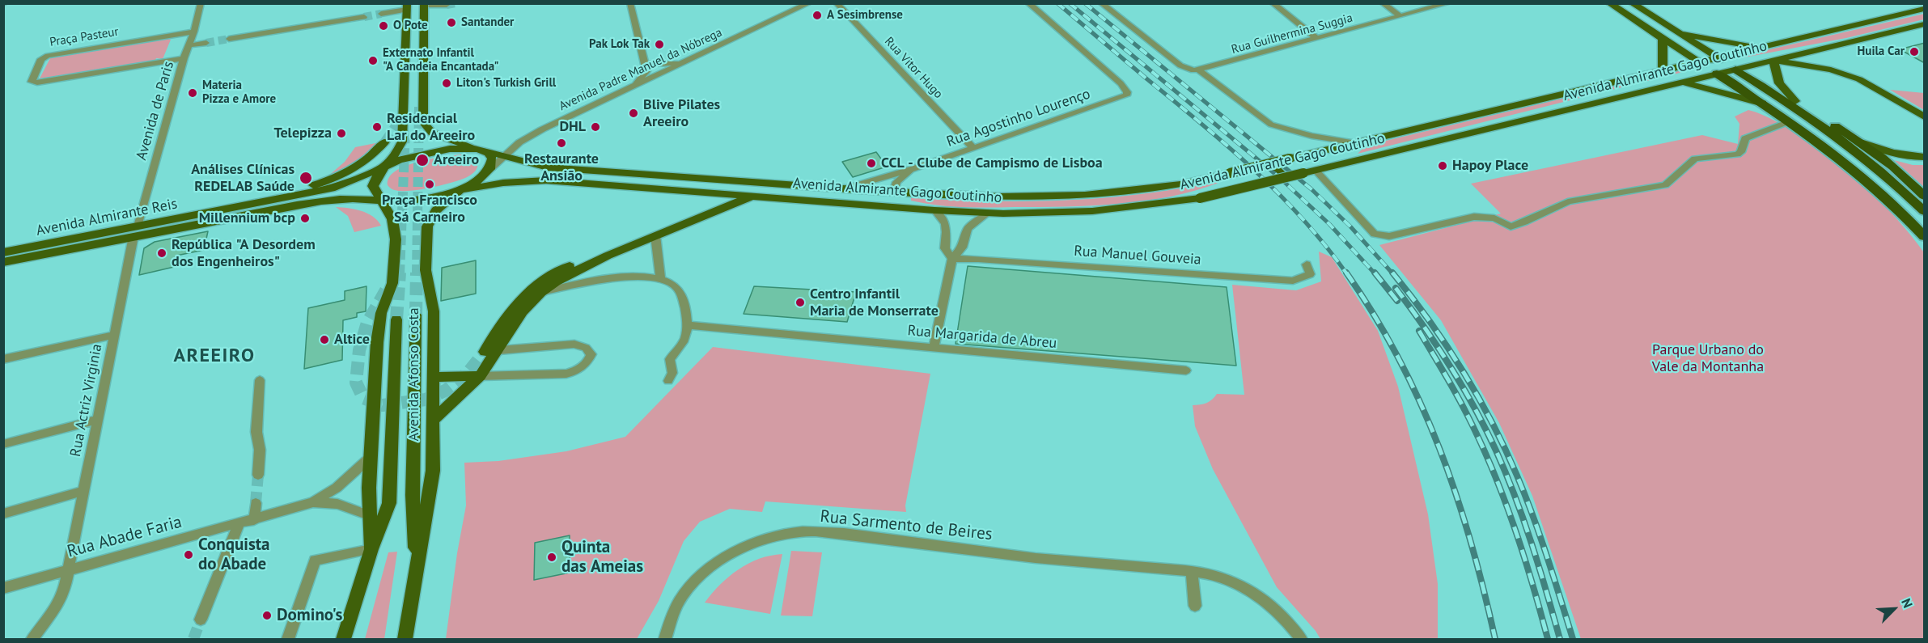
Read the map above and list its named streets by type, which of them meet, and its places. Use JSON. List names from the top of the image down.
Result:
{
  "streets": {
    "main road": ["Avenida Almirante Gago Coutinho", "Avenida Almirante Reis", "Avenida Afonso Costa"],
    "street": [
      "Rua Guilhermina Suggia",
      "Praça Pasteur",
      "Rua Vitor Hugo",
      "Avenida Padre Manuel da Nóbrega",
      "Avenida de Paris",
      "Rua Agostinho Lourenço",
      "Rua Manuel Gouveia",
      "Rua Margarida de Abreu",
      "Rua Actriz Virginia",
      "Rua Sarmento de Beires",
      "Rua Abade Faria"
    ]
  },
  "crossings": [
    ["Praça Pasteur", "Avenida de Paris"],
    ["Rua Vitor Hugo", "Rua Agostinho Lourenço"],
    ["Avenida Padre Manuel da Nóbrega", "Avenida Almirante Gago Coutinho"],
    ["Avenida Almirante Gago Coutinho", "Rua Agostinho Lourenço"],
    ["Avenida Almirante Gago Coutinho", "Avenida Afonso Costa"],
    ["Avenida de Paris", "Avenida Almirante Reis"],
    ["Avenida de Paris", "Rua Actriz Virginia"],
    ["Avenida Almirante Reis", "Avenida Afonso Costa"],
    ["Avenida Almirante Reis", "Rua Actriz Virginia"],
    ["Avenida Afonso Costa", "Rua Abade Faria"],
    ["Rua Actriz Virginia", "Rua Abade Faria"]
  ],
  "districts": ["AREEIRO"],
  "parks": ["Parque Urbano do Vale da Montanha"],
  "places": [
    "A Sesimbrense",
    "Santander",
    "O Pote",
    "Pak Lok Tak",
    "Huila Car",
    "Externato Infantil \"A Candeia Encantada\"",
    "Liton's Turkish Grill",
    "Materia Pizza e Amore",
    "Blive Pilates Areeiro",
    "Residencial Lar do Areeiro",
    "DHL",
    "Telepizza",
    "Restaurante Ansião",
    "Areeiro",
    "CCL - Clube de Campismo de Lisboa",
    "Hapoy Place",
    "Análises Clínicas REDELAB Saúde",
    "Praça Francisco Sá Carneiro",
    "Millennium bcp",
    "República \"A Desordem dos Engenheiros\"",
    "Centro Infantil Maria de Monserrate",
    "Altice",
    "Conquista do Abade",
    "Quinta das Ameias",
    "Domino's"
  ],
  "north": "top right"
}
